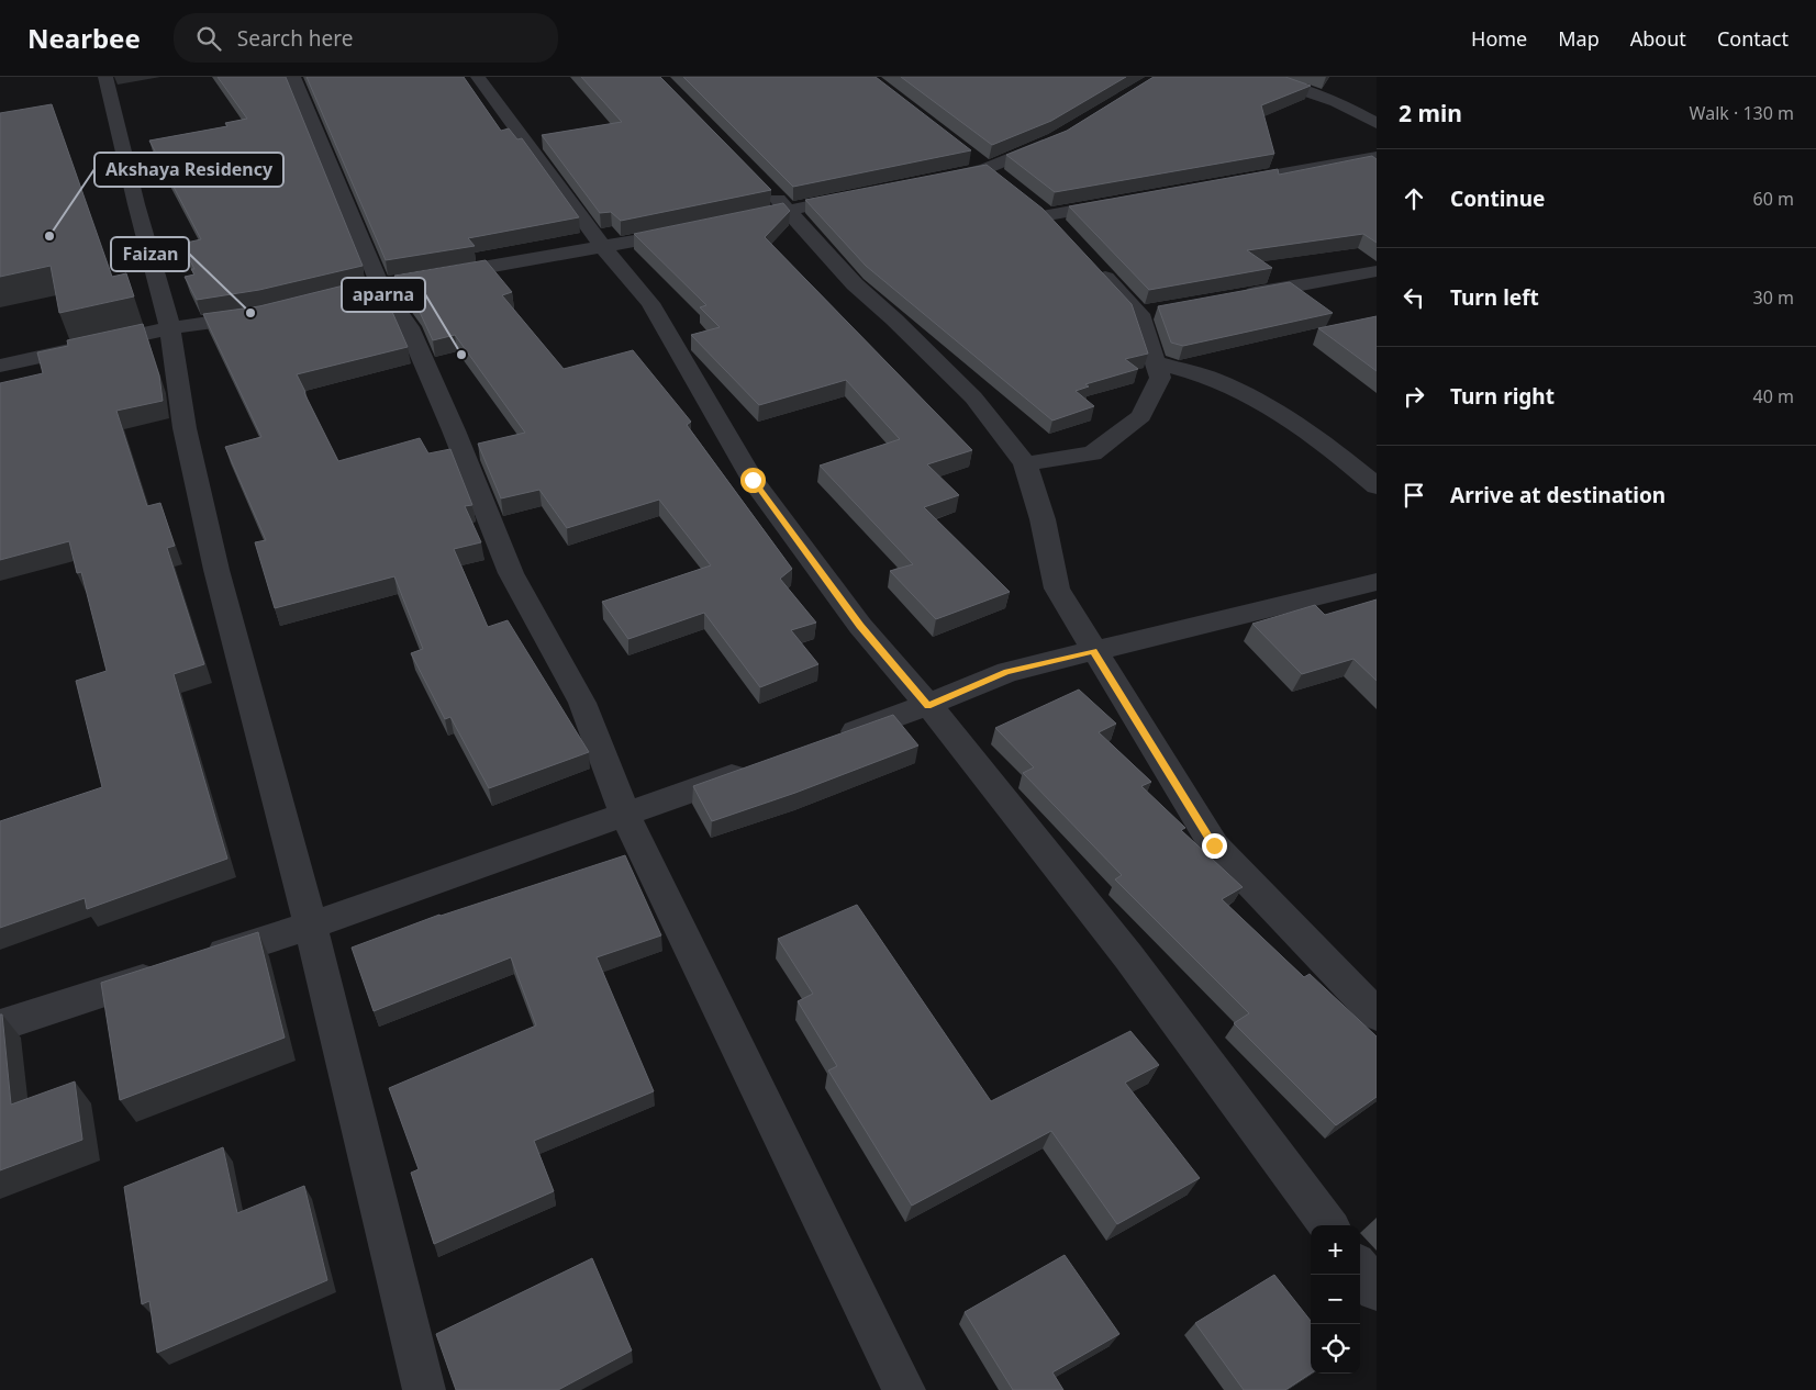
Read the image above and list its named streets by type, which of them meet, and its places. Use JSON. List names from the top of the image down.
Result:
{
  "places": ["Akshaya Residency", "Faizan", "aparna"],
  "page": {
    "header": "Nearbee",
    "search": "Search here",
    "nav": [
      "Home",
      "Map",
      "About",
      "Contact"
    ],
    "heading": ["2 min", "Walk · 130 m"],
    "list": [
      ["Continue", "60 m"],
      ["Turn left", "30 m"],
      ["Turn right", "40 m"],
      "Arrive at destination"
    ],
    "map_buttons": ["+", "−"]
  }
}
